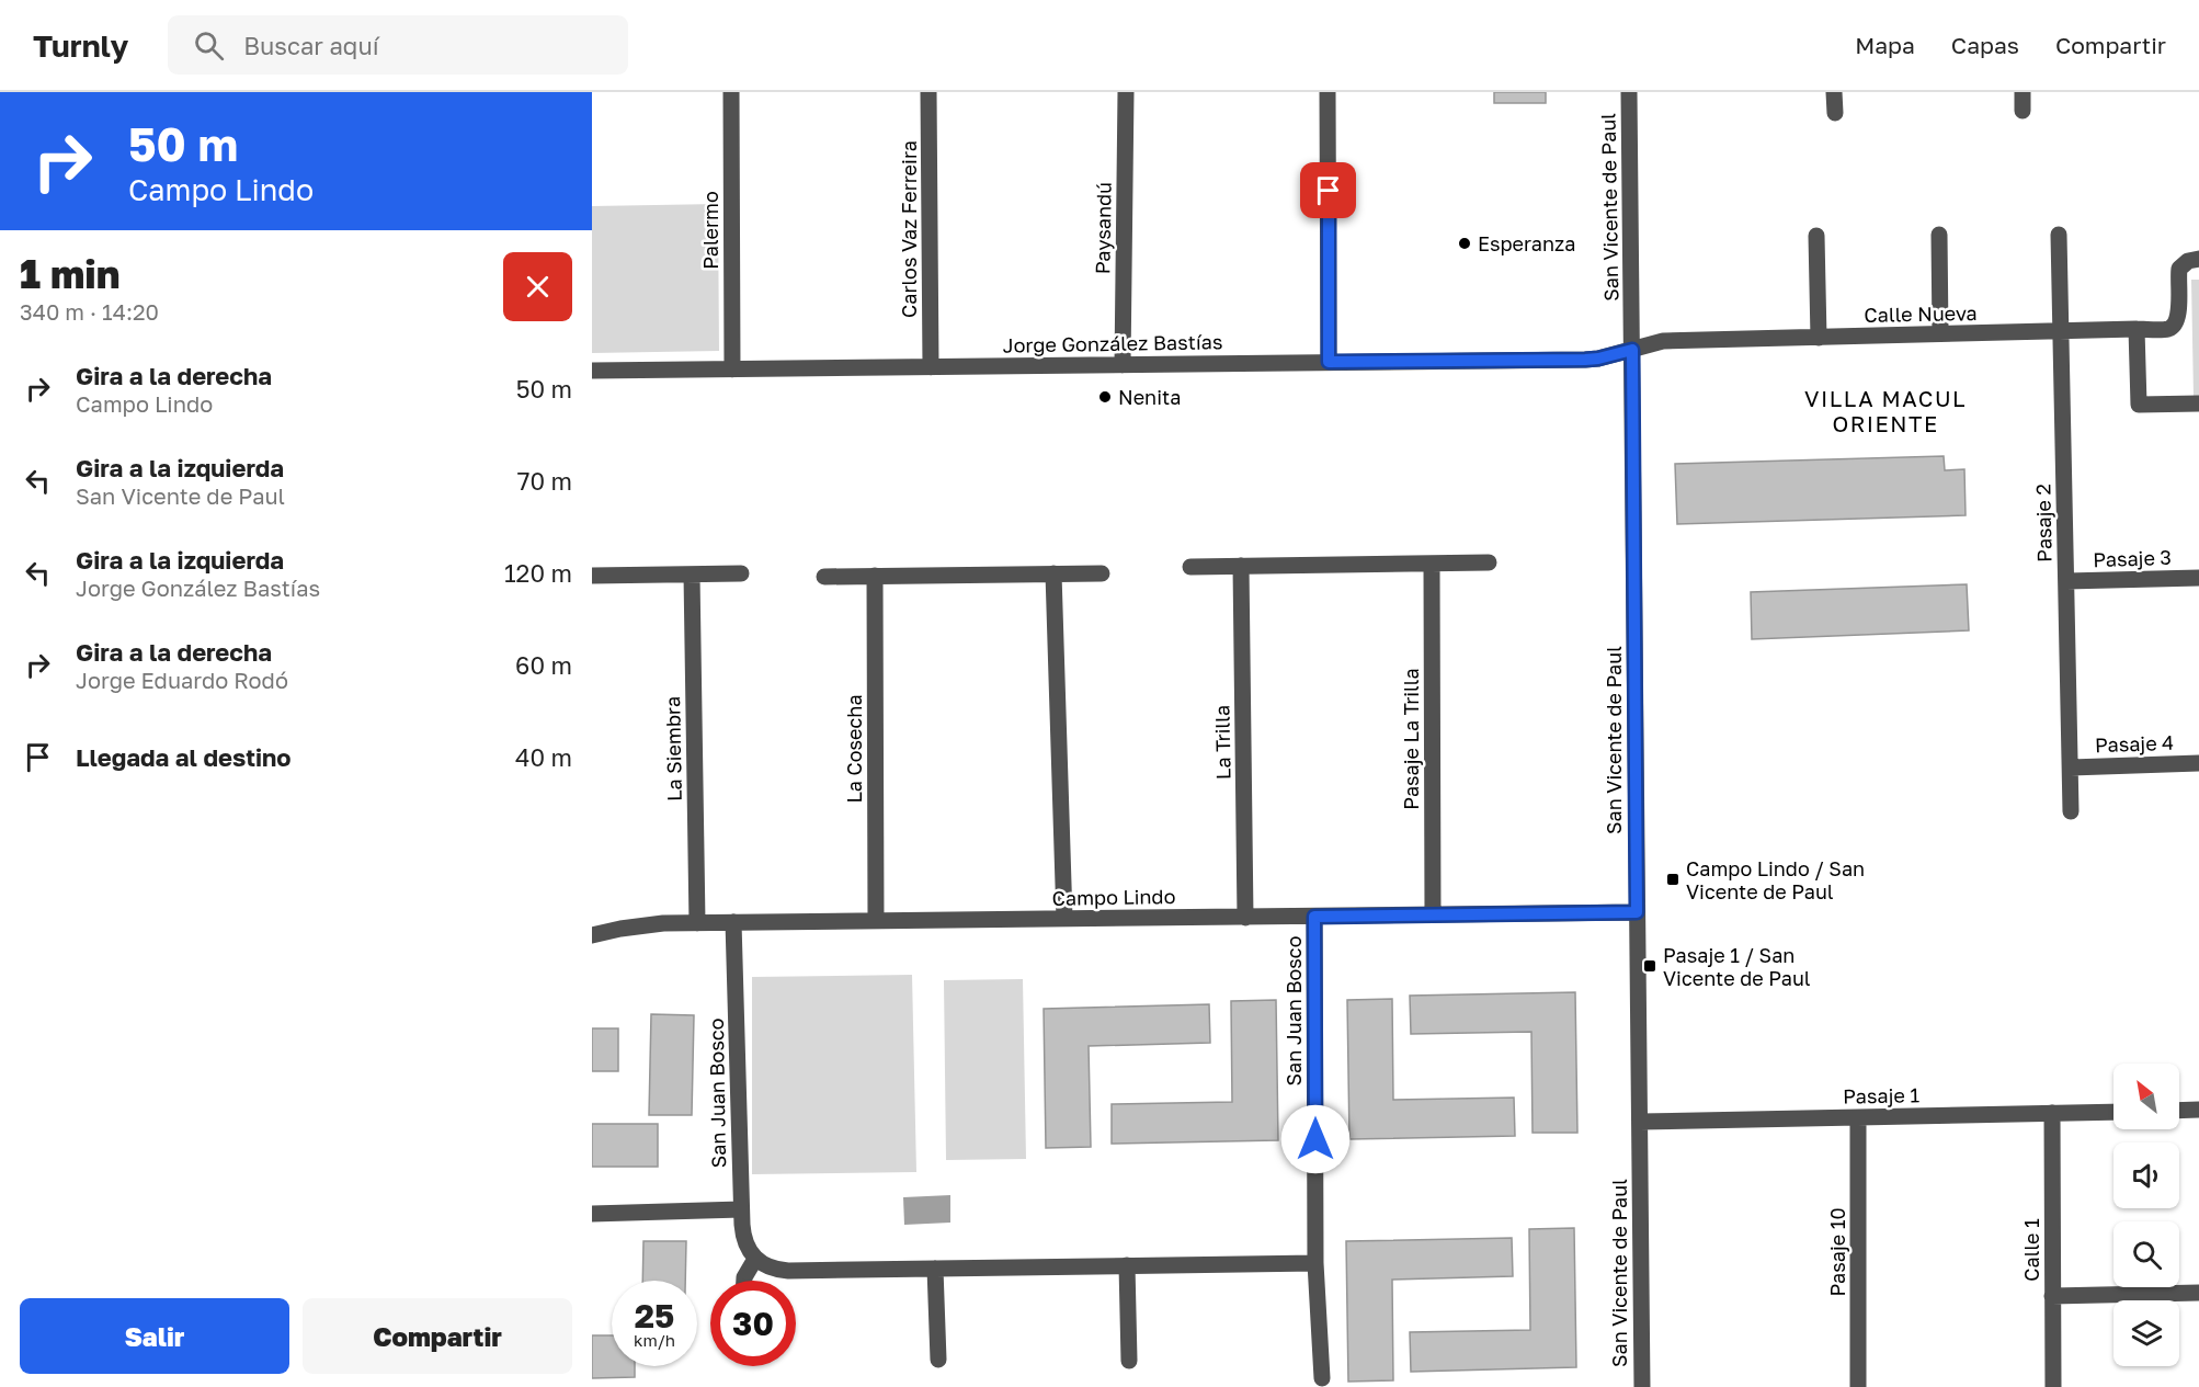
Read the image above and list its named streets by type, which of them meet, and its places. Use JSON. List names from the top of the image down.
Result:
{
  "streets": {
    "street": [
      "San Vicente de Paul",
      "Paysandú",
      "Carlos Vaz Ferreira",
      "Palermo",
      "Calle Nueva",
      "Jorge González Bastías",
      "Pasaje 2",
      "Pasaje 3",
      "Pasaje La Trilla",
      "La Trilla",
      "Pasaje 4",
      "La Siembra",
      "La Cosecha",
      "Campo Lindo",
      "San Juan Bosco",
      "Pasaje 1",
      "Calle 1",
      "Pasaje 10"
    ]
  },
  "crossings": [
    ["San Vicente de Paul", "Calle Nueva"],
    ["San Vicente de Paul", "Jorge González Bastías"],
    ["San Vicente de Paul", "Campo Lindo"],
    ["San Vicente de Paul", "Pasaje 1"],
    ["Paysandú", "Jorge González Bastías"],
    ["Carlos Vaz Ferreira", "Jorge González Bastías"],
    ["Palermo", "Jorge González Bastías"],
    ["Calle Nueva", "Jorge González Bastías"],
    ["Calle Nueva", "Pasaje 2"],
    ["Pasaje 2", "Pasaje 3"],
    ["Pasaje 2", "Pasaje 4"],
    ["Pasaje La Trilla", "Campo Lindo"],
    ["La Trilla", "Campo Lindo"],
    ["La Siembra", "Campo Lindo"],
    ["La Cosecha", "Campo Lindo"],
    ["Campo Lindo", "San Juan Bosco"],
    ["Pasaje 1", "Calle 1"],
    ["Pasaje 1", "Pasaje 10"]
  ],
  "districts": ["VILLA MACUL ORIENTE"],
  "places": {
    "other": ["Esperanza", "Nenita"],
    "transit": ["Campo Lindo / San Vicente de Paul", "Pasaje 1 / San Vicente de Paul"]
  },
  "north": "top left",
  "page": {
    "header": "Turnly",
    "search": "Buscar aquí",
    "nav": ["Mapa", "Capas", "Compartir"],
    "turn": ["50 m", "Campo Lindo"],
    "heading": ["1 min", "340 m · 14:20"],
    "list": [
      {
        "name": "Gira a la derecha",
        "note": "Campo Lindo",
        "value": "50 m"
      },
      {
        "name": "Gira a la izquierda",
        "note": "San Vicente de Paul",
        "value": "70 m"
      },
      {
        "name": "Gira a la izquierda",
        "note": "Jorge González Bastías",
        "value": "120 m"
      },
      {
        "name": "Gira a la derecha",
        "note": "Jorge Eduardo Rodó",
        "value": "60 m"
      },
      {
        "name": "Llegada al destino",
        "value": "40 m"
      }
    ],
    "speed": "25 km/h",
    "limit": "30",
    "buttons": ["Salir", "Compartir"]
  }
}
